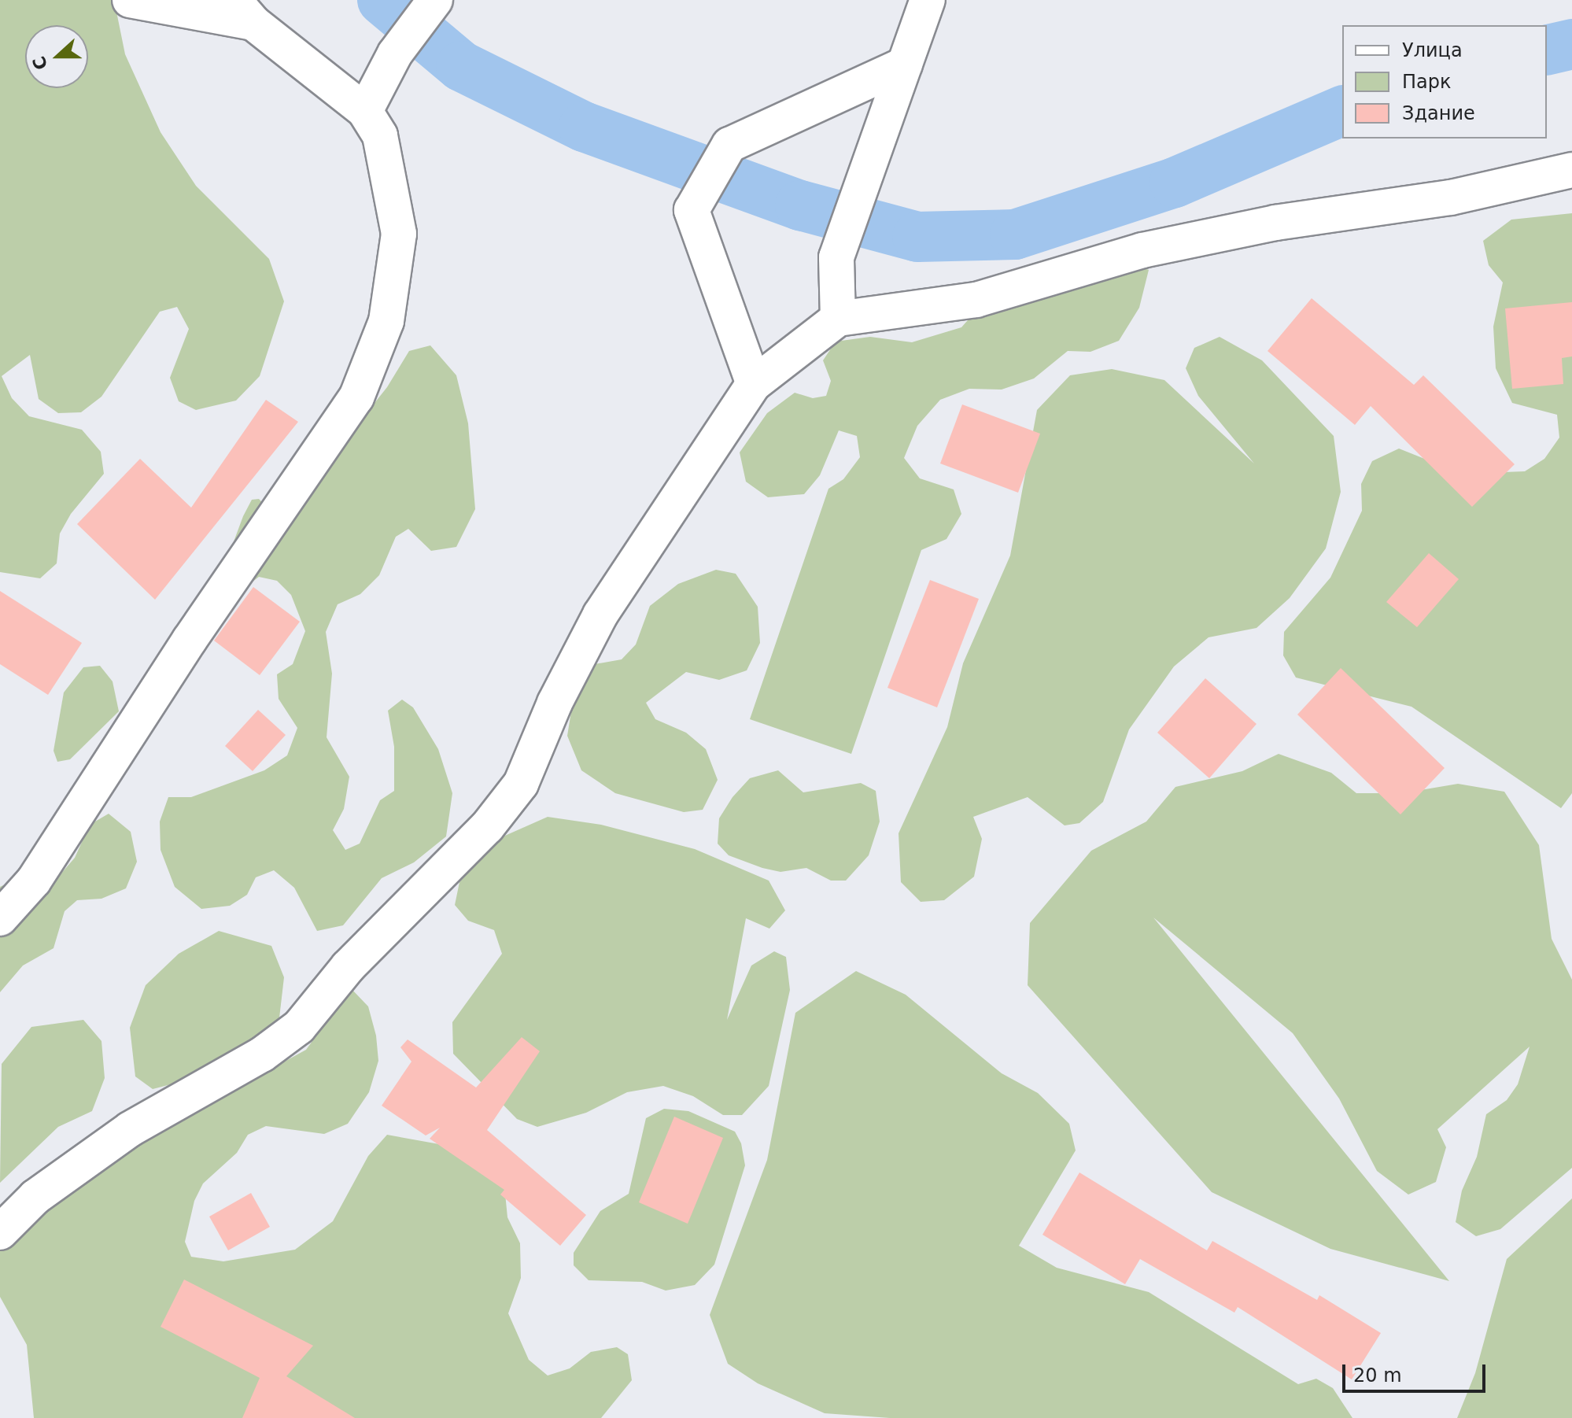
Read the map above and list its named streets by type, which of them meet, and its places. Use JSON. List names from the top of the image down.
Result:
{
  "legend": ["Улица", "Парк", "Здание"],
  "scale_bar": "20 m",
  "north": "left"
}
